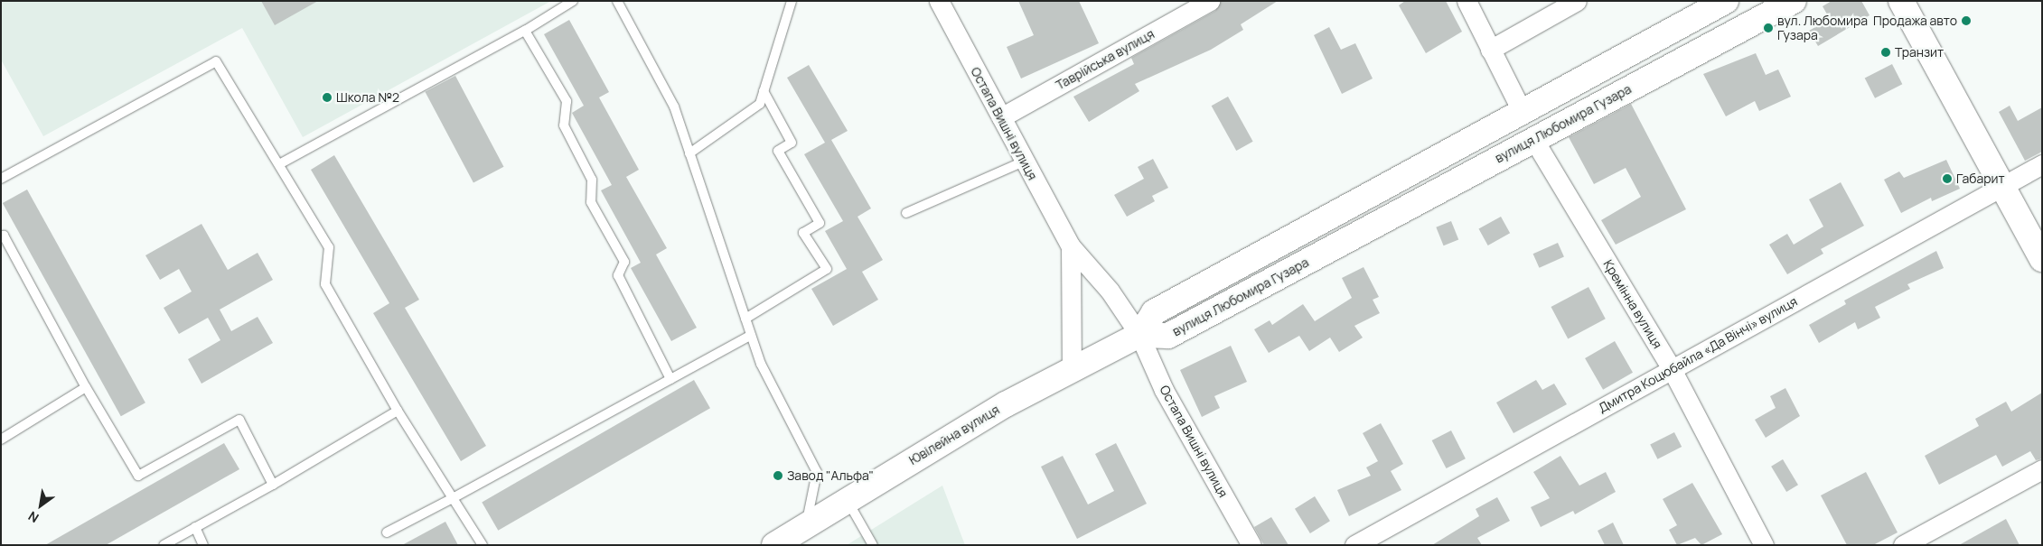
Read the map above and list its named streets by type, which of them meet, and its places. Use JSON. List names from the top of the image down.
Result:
{
  "streets": {
    "street": [
      "Таврійська вулиця",
      "Остапа Вишні вулиця",
      "вулиця Любомира Гузара",
      "Кремінна вулиця",
      "Дмитра Коцюбайла «Да Вінчі» вулиця",
      "Ювілейна вулиця"
    ]
  },
  "crossings": [
    ["Таврійська вулиця", "Остапа Вишні вулиця"],
    ["Остапа Вишні вулиця", "вулиця Любомира Гузара"],
    ["Остапа Вишні вулиця", "Ювілейна вулиця"],
    ["вулиця Любомира Гузара", "Кремінна вулиця"],
    ["вулиця Любомира Гузара", "Ювілейна вулиця"],
    ["Кремінна вулиця", "Дмитра Коцюбайла «Да Вінчі» вулиця"]
  ],
  "places": [
    "Продажа авто",
    "вул. Любомира Гузара",
    "Транзит",
    "Школа №2",
    "Габарит",
    "Завод \"Альфа\""
  ],
  "north": "bottom left"
}
